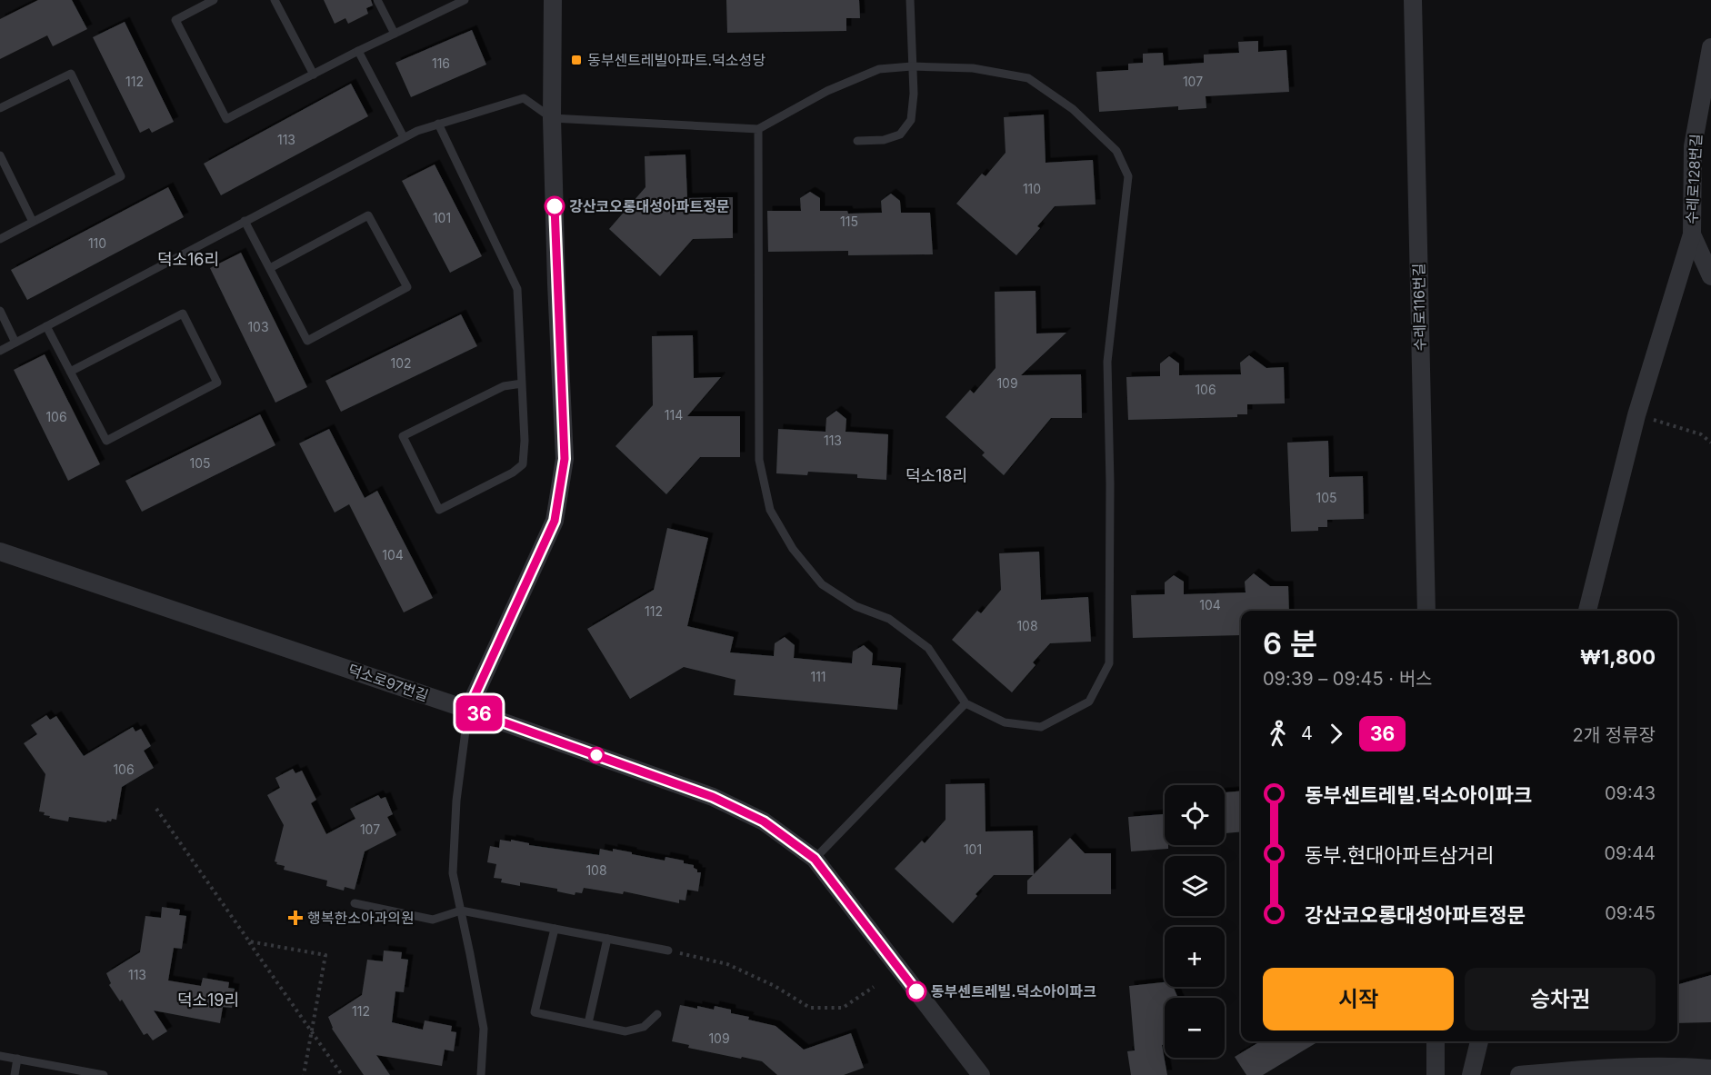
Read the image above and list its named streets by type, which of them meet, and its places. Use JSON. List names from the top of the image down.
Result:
{
  "streets": {
    "street": ["수레로128번길", "수레로116번길", "덕소로97번길"]
  },
  "districts": ["덕소16리", "덕소18리", "덕소19리"],
  "places": {
    "transit": ["동부센트레빌아파트.덕소성당"],
    "other": ["강산코오롱대성아파트정문", "동부센트레빌.덕소아이파크"],
    "health": ["행복한소아과의원"]
  },
  "lines": ["bus line 36"],
  "house_numbers": [
    "116",
    "112",
    "107",
    "113",
    "110",
    "101",
    "115",
    "110",
    "103",
    "102",
    "109",
    "106",
    "114",
    "106",
    "113",
    "105",
    "105",
    "104",
    "104",
    "112",
    "108",
    "111",
    "106",
    "107",
    "101",
    "108",
    "113",
    "112",
    "109"
  ],
  "page": {
    "on_map": "36",
    "heading": ["6 분", "09:39 – 09:45 · 버스", "₩1,800"],
    "legs": ["4", "36", "2개 정류장"],
    "list": [
      {
        "name": "동부센트레빌.덕소아이파크",
        "value": "09:43"
      },
      {
        "name": "동부.현대아파트삼거리",
        "value": "09:44"
      },
      {
        "name": "강산코오롱대성아파트정문",
        "value": "09:45"
      }
    ],
    "map_buttons": ["+", "−"],
    "buttons": ["시작", "승차권"]
  }
}
